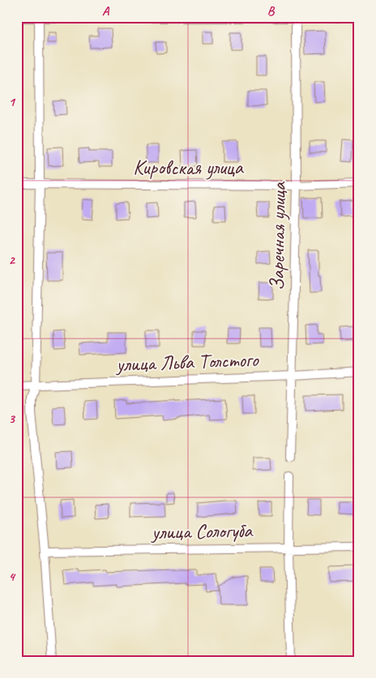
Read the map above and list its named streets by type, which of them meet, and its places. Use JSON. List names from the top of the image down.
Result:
{
  "streets": {
    "street": [
      "Кировская улица",
      "Заречная улица",
      "улица Льва Толстого",
      "улица Сологуба"
    ]
  },
  "crossings": [
    ["Кировская улица", "Заречная улица"],
    ["Заречная улица", "улица Льва Толстого"]
  ],
  "grid": {
    "columns": ["A", "B"],
    "rows": [
      "1",
      "2",
      "3",
      "4"
    ]
  }
}
